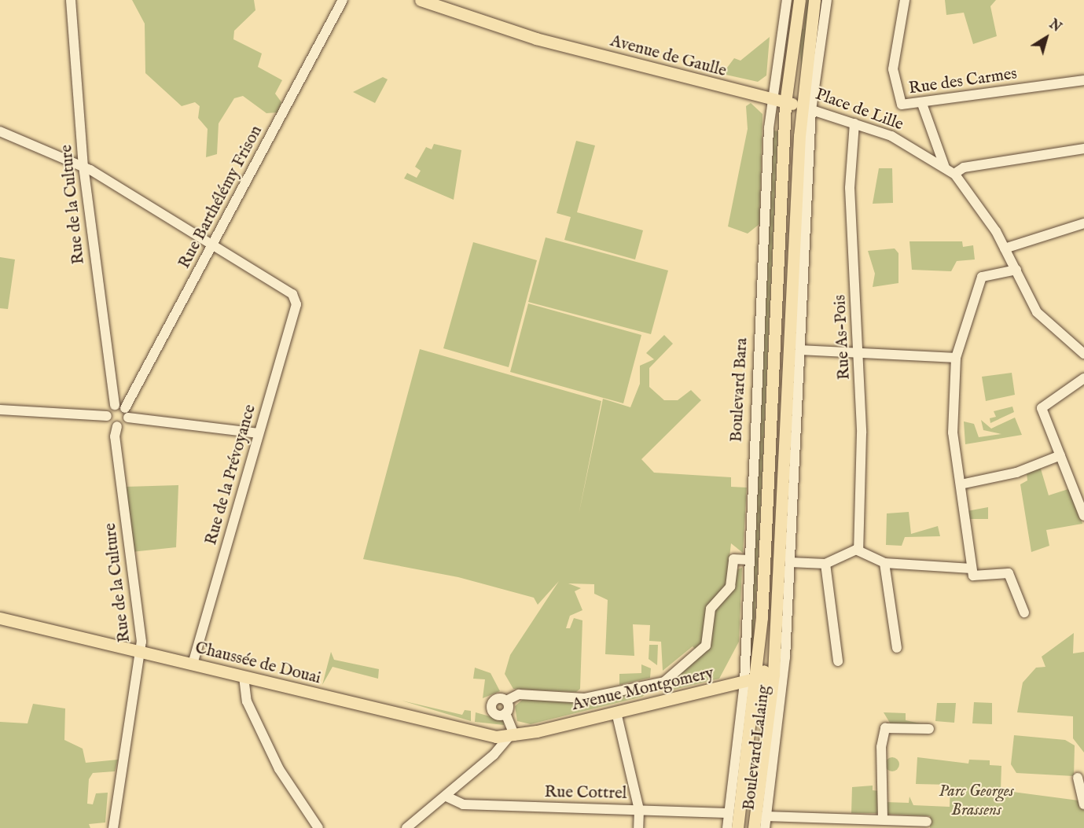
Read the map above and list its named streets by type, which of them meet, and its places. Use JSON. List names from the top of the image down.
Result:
{
  "streets": {
    "main road": [
      "Avenue de Gaulle",
      "Boulevard Bara",
      "Chaussée de Douai",
      "Avenue Montgomery",
      "Boulevard Lalaing"
    ],
    "street": [
      "Rue des Carmes",
      "Place de Lille",
      "Rue Barthélémy Frison",
      "Rue de la Culture",
      "Rue As-Pois",
      "Rue de la Prévoyance",
      "Rue Cottrel"
    ]
  },
  "crossings": [
    ["Avenue de Gaulle", "Place de Lille"],
    ["Avenue de Gaulle", "Boulevard Bara"],
    ["Rue des Carmes", "Place de Lille"],
    ["Place de Lille", "Rue As-Pois"],
    ["Place de Lille", "Boulevard Bara"],
    ["Rue Barthélémy Frison", "Rue de la Prévoyance"],
    ["Rue de la Culture", "Chaussée de Douai"],
    ["Boulevard Bara", "Avenue Montgomery"],
    ["Boulevard Bara", "Boulevard Lalaing"],
    ["Rue de la Prévoyance", "Chaussée de Douai"],
    ["Chaussée de Douai", "Avenue Montgomery"],
    ["Avenue Montgomery", "Boulevard Lalaing"],
    ["Boulevard Lalaing", "Rue Cottrel"]
  ],
  "parks": ["Parc Georges Brassens"],
  "north": "top right"
}
